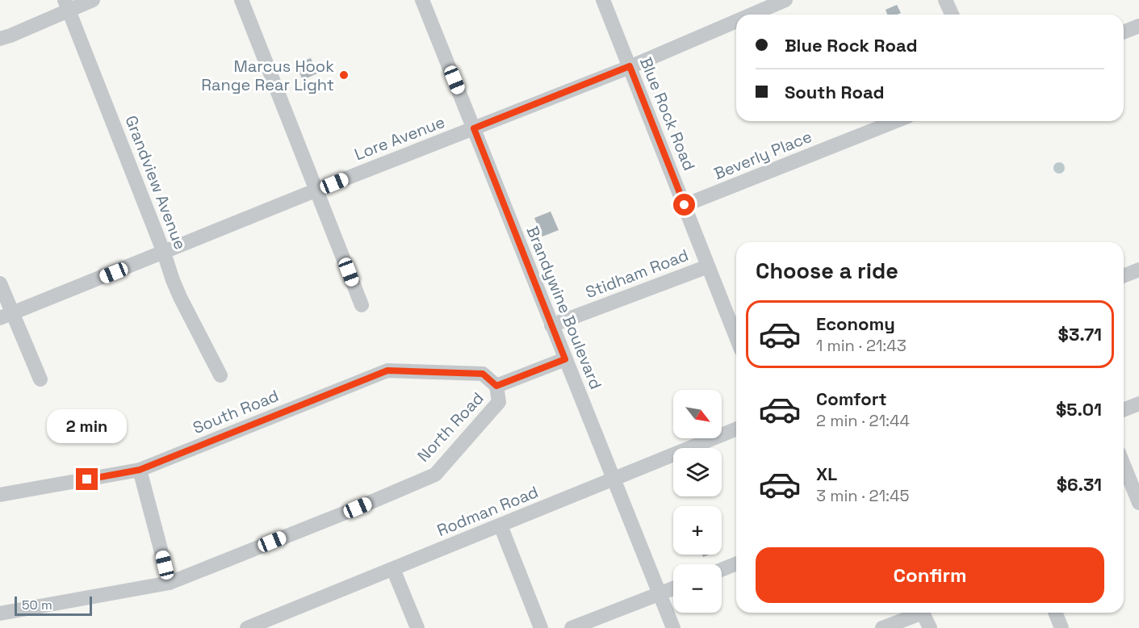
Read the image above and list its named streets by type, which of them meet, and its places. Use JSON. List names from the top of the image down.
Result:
{
  "streets": {
    "street": [
      "Blue Rock Road",
      "Lore Avenue",
      "Beverly Place",
      "Grandview Avenue",
      "Stidham Road",
      "Brandywine Boulevard",
      "South Road",
      "North Road",
      "Rodman Road"
    ]
  },
  "crossings": [
    ["Blue Rock Road", "Lore Avenue"],
    ["Blue Rock Road", "Beverly Place"],
    ["Blue Rock Road", "Stidham Road"],
    ["Lore Avenue", "Grandview Avenue"],
    ["Lore Avenue", "Brandywine Boulevard"],
    ["Stidham Road", "Brandywine Boulevard"],
    ["Brandywine Boulevard", "North Road"],
    ["Brandywine Boulevard", "Rodman Road"],
    ["South Road", "North Road"]
  ],
  "places": ["Marcus Hook Range Rear Light"],
  "scale_bar": "50 m",
  "north": "bottom right",
  "page": {
    "banner": ["Blue Rock Road", "South Road"],
    "heading": "Choose a ride",
    "list": [
      {
        "name": "Economy",
        "note": "1 min · 21:43",
        "value": "$3.71"
      },
      {
        "name": "Comfort",
        "note": "2 min · 21:44",
        "value": "$5.01"
      },
      {
        "name": "XL",
        "note": "3 min · 21:45",
        "value": "$6.31"
      }
    ],
    "map_buttons": ["+", "−"],
    "bubble": "2 min",
    "buttons": "Confirm",
    "scale": "50 m"
  }
}
